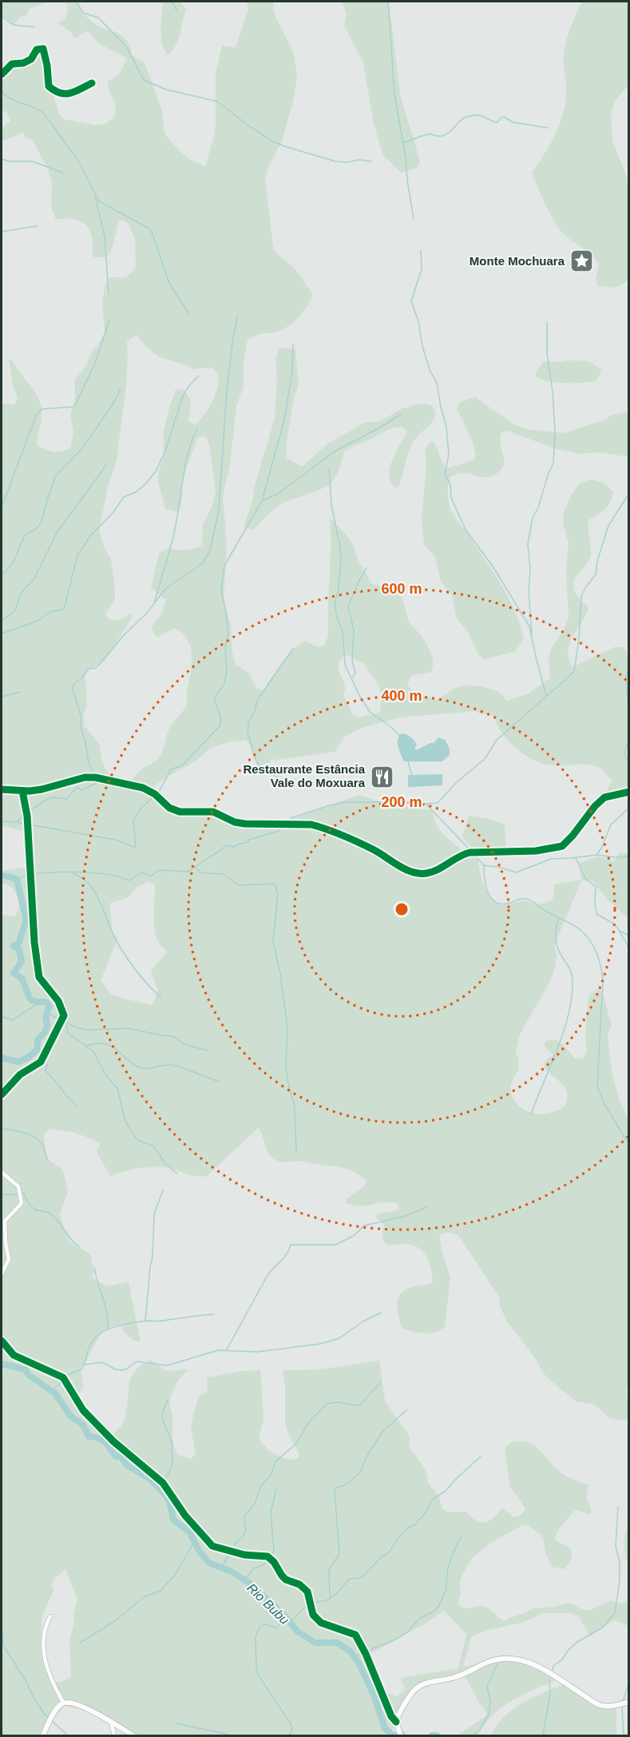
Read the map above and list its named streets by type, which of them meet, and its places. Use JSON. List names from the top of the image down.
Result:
{
  "water": ["Rio Bubu"],
  "places": {
    "place": ["Monte Mochuara"],
    "restaurant": ["Restaurante Estância Vale do Moxuara"]
  },
  "rings": ["600 m", "400 m", "200 m"]
}
